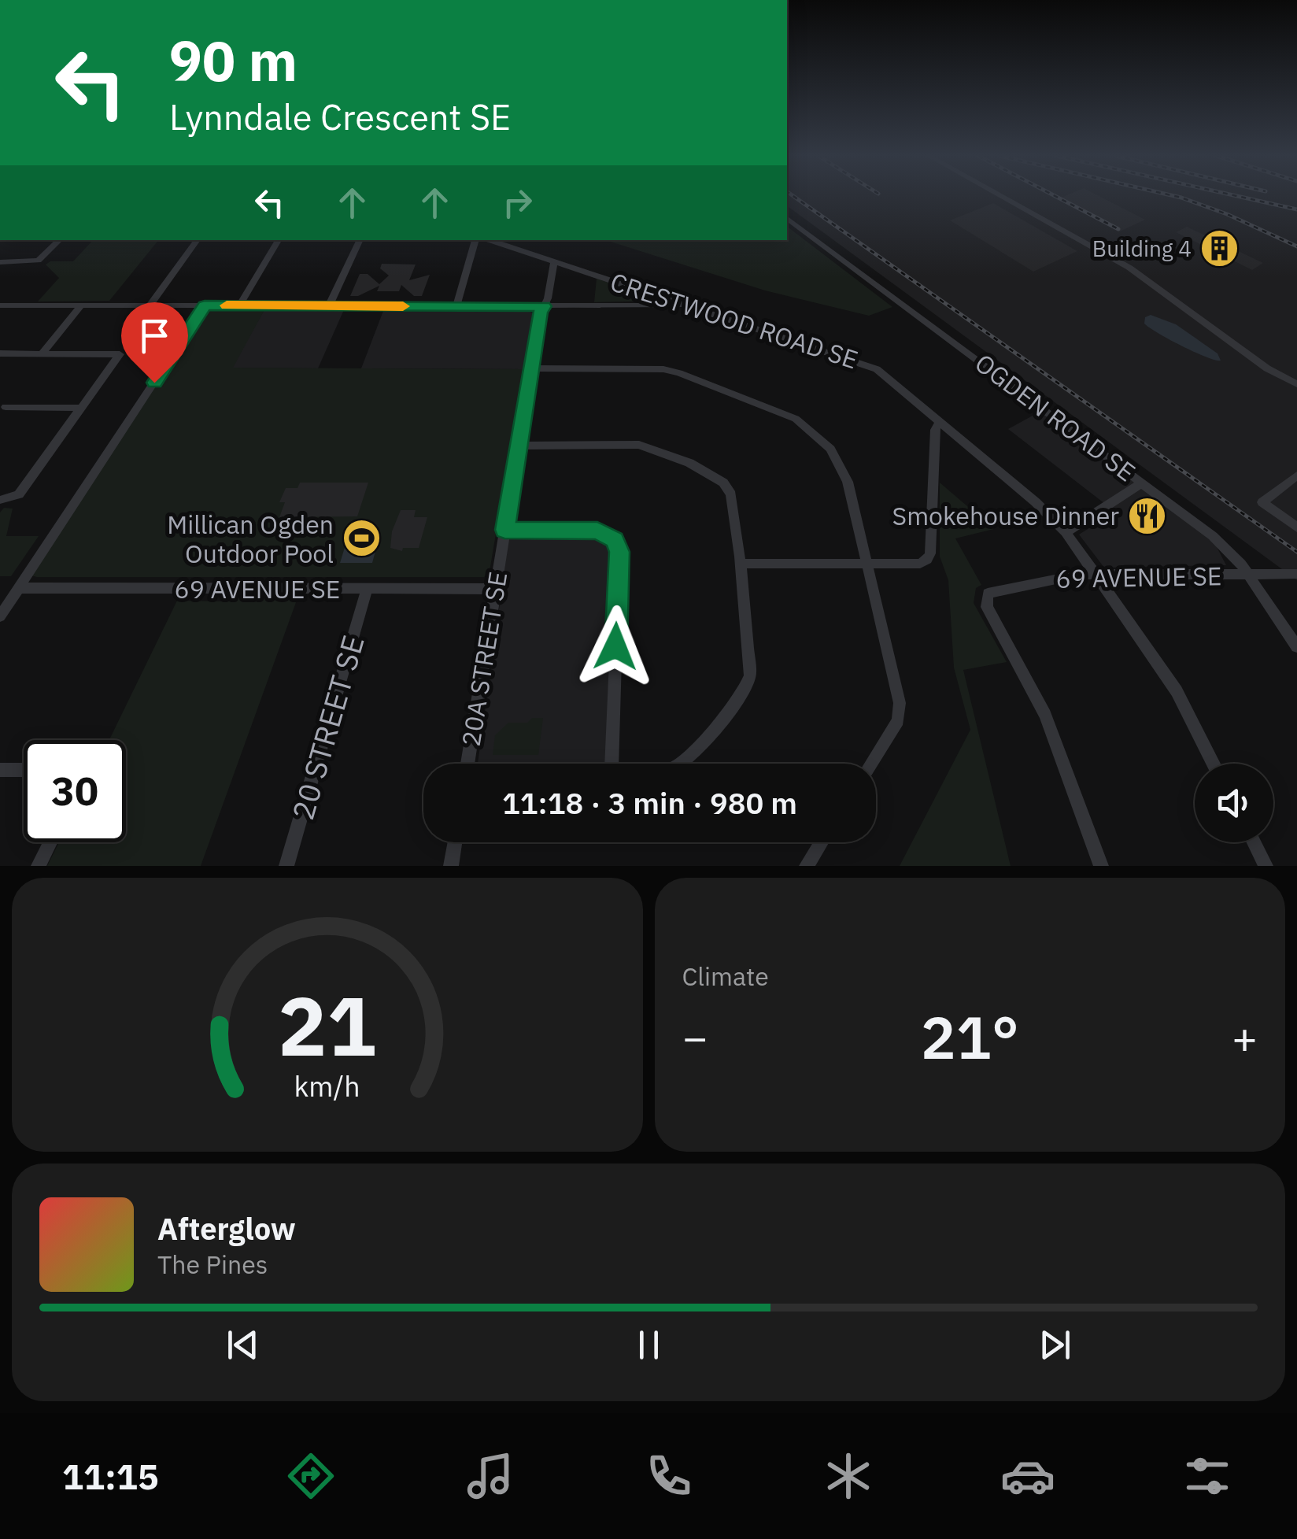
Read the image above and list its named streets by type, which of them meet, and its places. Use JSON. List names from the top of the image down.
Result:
{
  "streets": {
    "street": [
      "CRESTWOOD ROAD SE",
      "OGDEN ROAD SE",
      "69 AVENUE SE",
      "20A STREET SE",
      "20 STREET SE"
    ]
  },
  "crossings": [
    ["CRESTWOOD ROAD SE", "69 AVENUE SE"],
    ["CRESTWOOD ROAD SE", "20A STREET SE"],
    ["OGDEN ROAD SE", "69 AVENUE SE"],
    ["69 AVENUE SE", "20A STREET SE"],
    ["69 AVENUE SE", "20 STREET SE"]
  ],
  "places": {
    "building": ["Building 4"],
    "restaurant": ["Smokehouse Dinner"],
    "sports": ["Millican Ogden Outdoor Pool"]
  },
  "page": {
    "turn": ["90 m", "Lynndale Crescent SE"],
    "limit": "30",
    "trip": "11:18 · 3 min · 980 m",
    "tile": "Climate",
    "heat": ["−", "21°", "+"],
    "song": ["Afterglow", "The Pines"],
    "tabs": "11:15",
    "gauge": ["21", "km/h"]
  }
}
